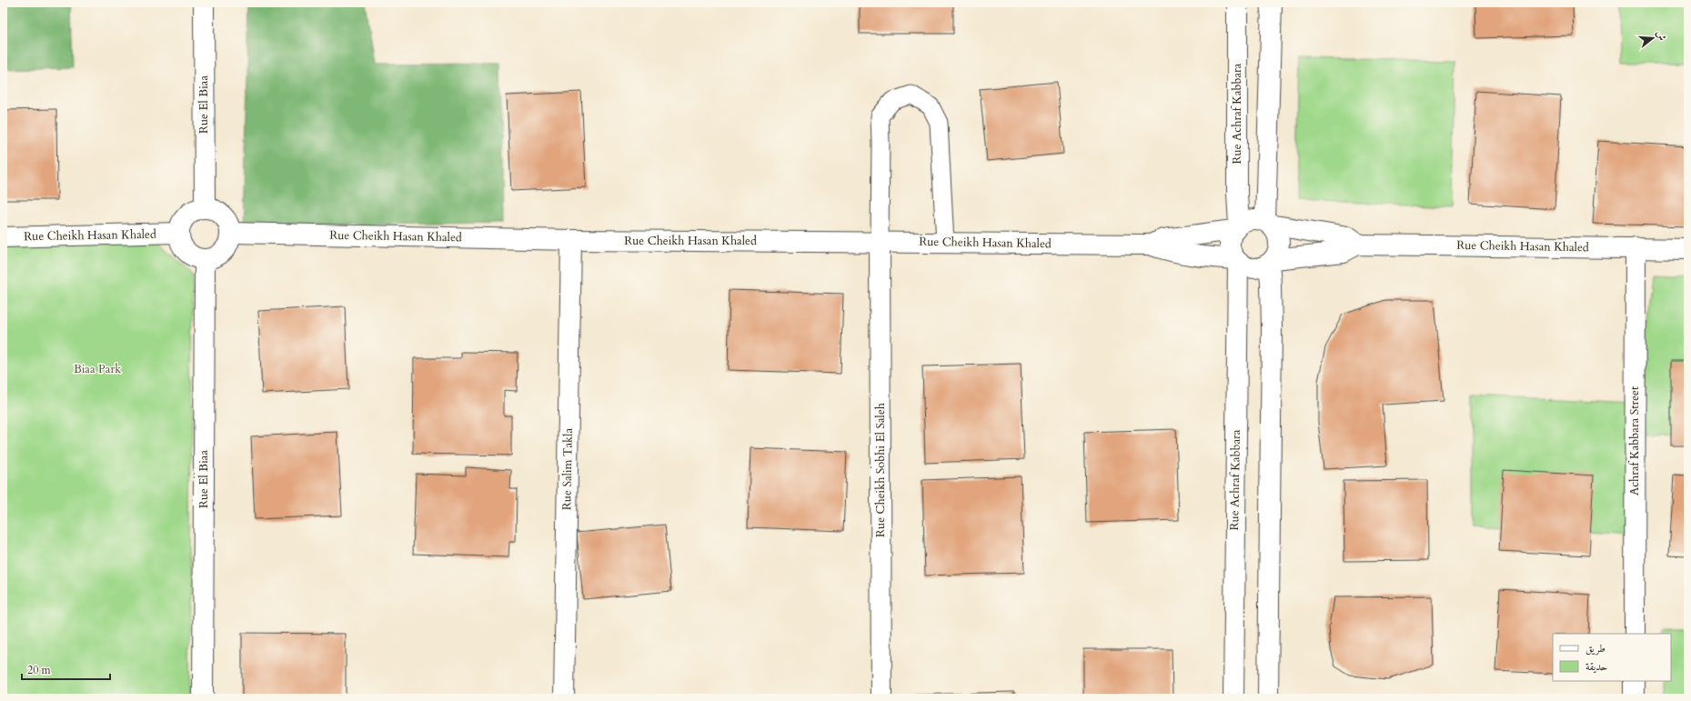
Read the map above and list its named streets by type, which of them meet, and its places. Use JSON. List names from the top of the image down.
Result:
{
  "streets": {
    "street": [
      "Rue El Biaa",
      "Rue Achraf Kabbara",
      "Rue Cheikh Hasan Khaled",
      "Achraf Kabbara Street",
      "Rue Salim Takla",
      "Rue Cheikh Sobhi El Saleh"
    ]
  },
  "crossings": [
    ["Rue El Biaa", "Rue Cheikh Hasan Khaled"],
    ["Rue Achraf Kabbara", "Rue Cheikh Hasan Khaled"],
    ["Rue Cheikh Hasan Khaled", "Achraf Kabbara Street"],
    ["Rue Cheikh Hasan Khaled", "Rue Salim Takla"],
    ["Rue Cheikh Hasan Khaled", "Rue Cheikh Sobhi El Saleh"]
  ],
  "parks": ["Biaa Park"],
  "legend": ["طريق", "حديقة"],
  "scale_bar": "20 m",
  "north": "right"
}
